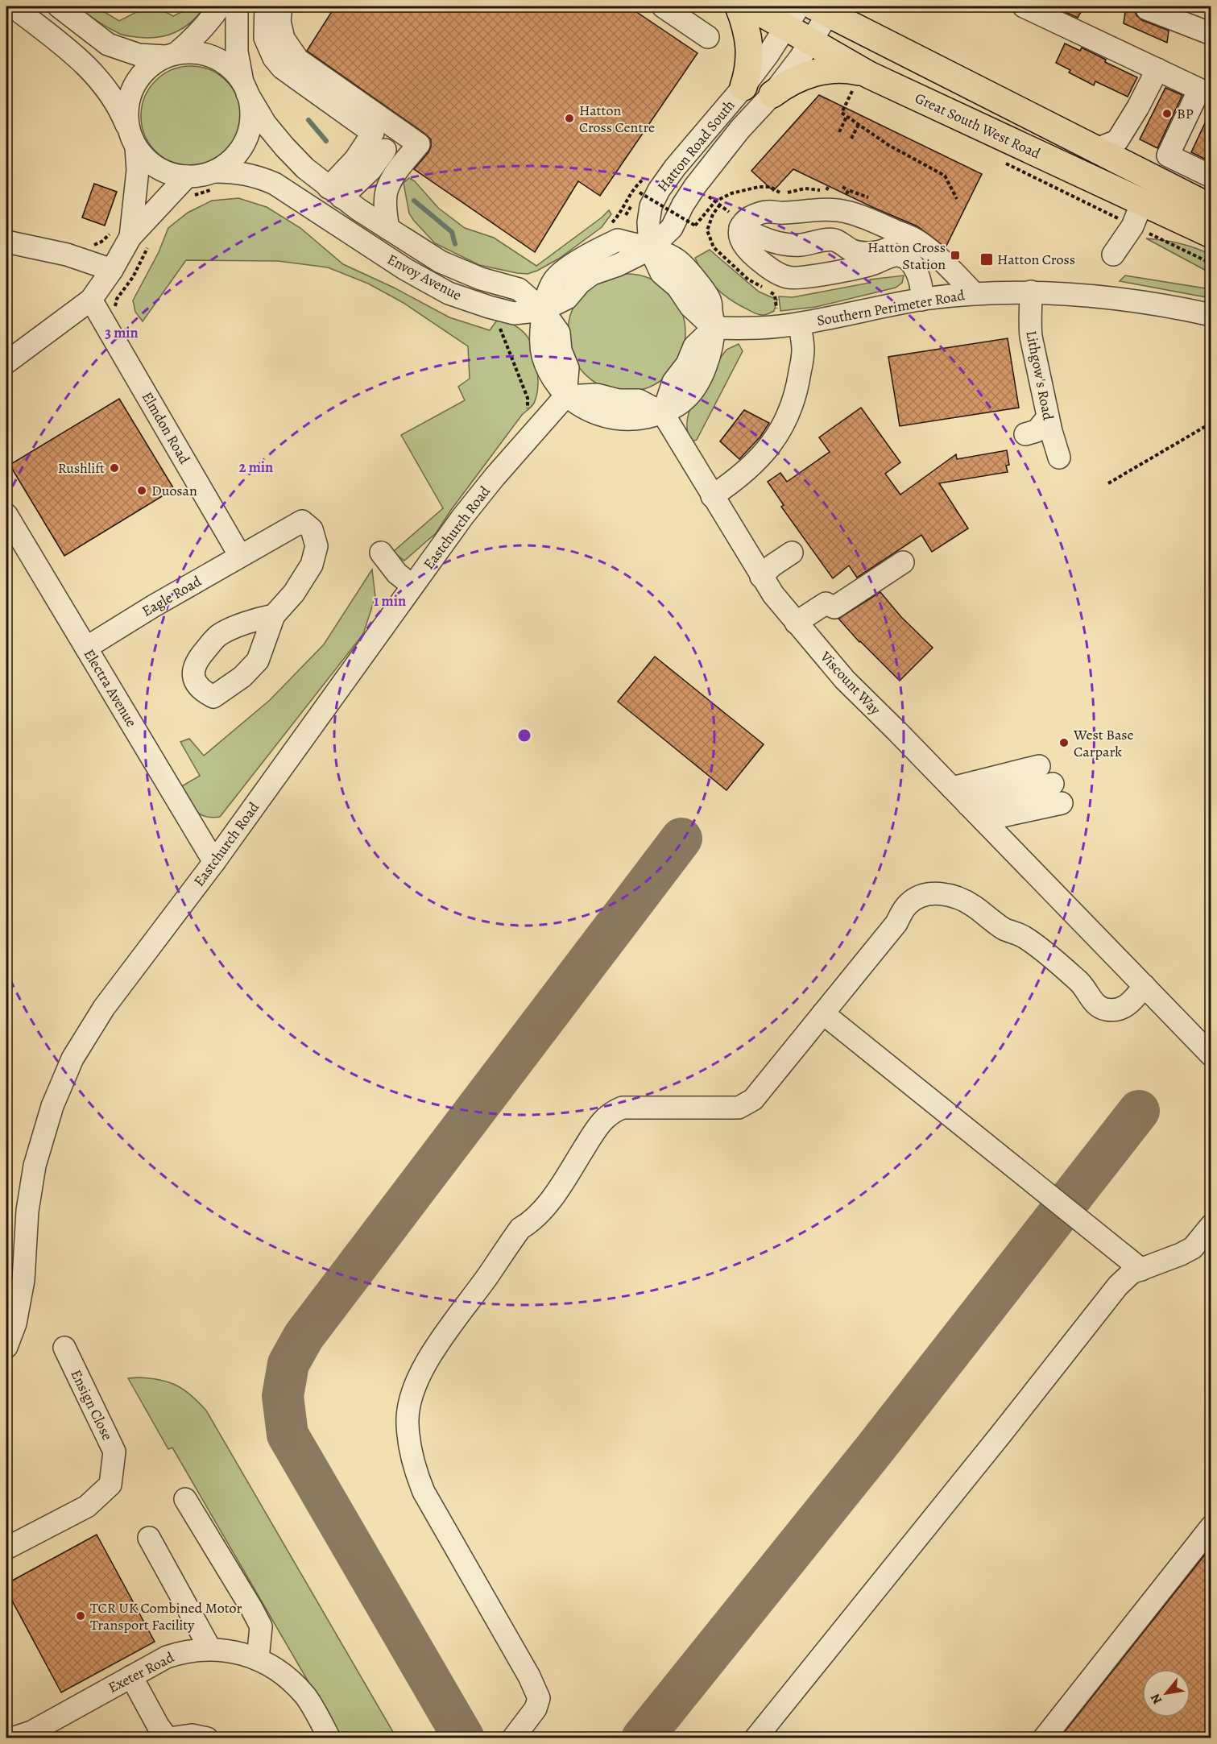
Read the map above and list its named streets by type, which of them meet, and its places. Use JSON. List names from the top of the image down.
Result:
{
  "streets": {
    "highway": ["Great South West Road"],
    "street": [
      "Hatton Road South",
      "Envoy Avenue",
      "Southern Perimeter Road",
      "Lithgow's Road",
      "Elmdon Road",
      "Eastchurch Road",
      "Eagle Road",
      "Viscount Way",
      "Electra Avenue",
      "Ensign Close",
      "Exeter Road"
    ]
  },
  "crossings": [
    ["Great South West Road", "Hatton Road South"],
    ["Southern Perimeter Road", "Lithgow's Road"],
    ["Elmdon Road", "Eagle Road"],
    ["Eastchurch Road", "Electra Avenue"],
    ["Eagle Road", "Electra Avenue"]
  ],
  "places": {
    "other": [
      "BP",
      "Hatton Cross Centre",
      "Rushlift",
      "Duosan",
      "West Base Carpark",
      "TCR UK Combined Motor Transport Facility"
    ],
    "transit": ["Hatton Cross Station", "Hatton Cross"]
  },
  "north": "bottom left",
  "rings": ["3 min", "2 min", "1 min"]
}
